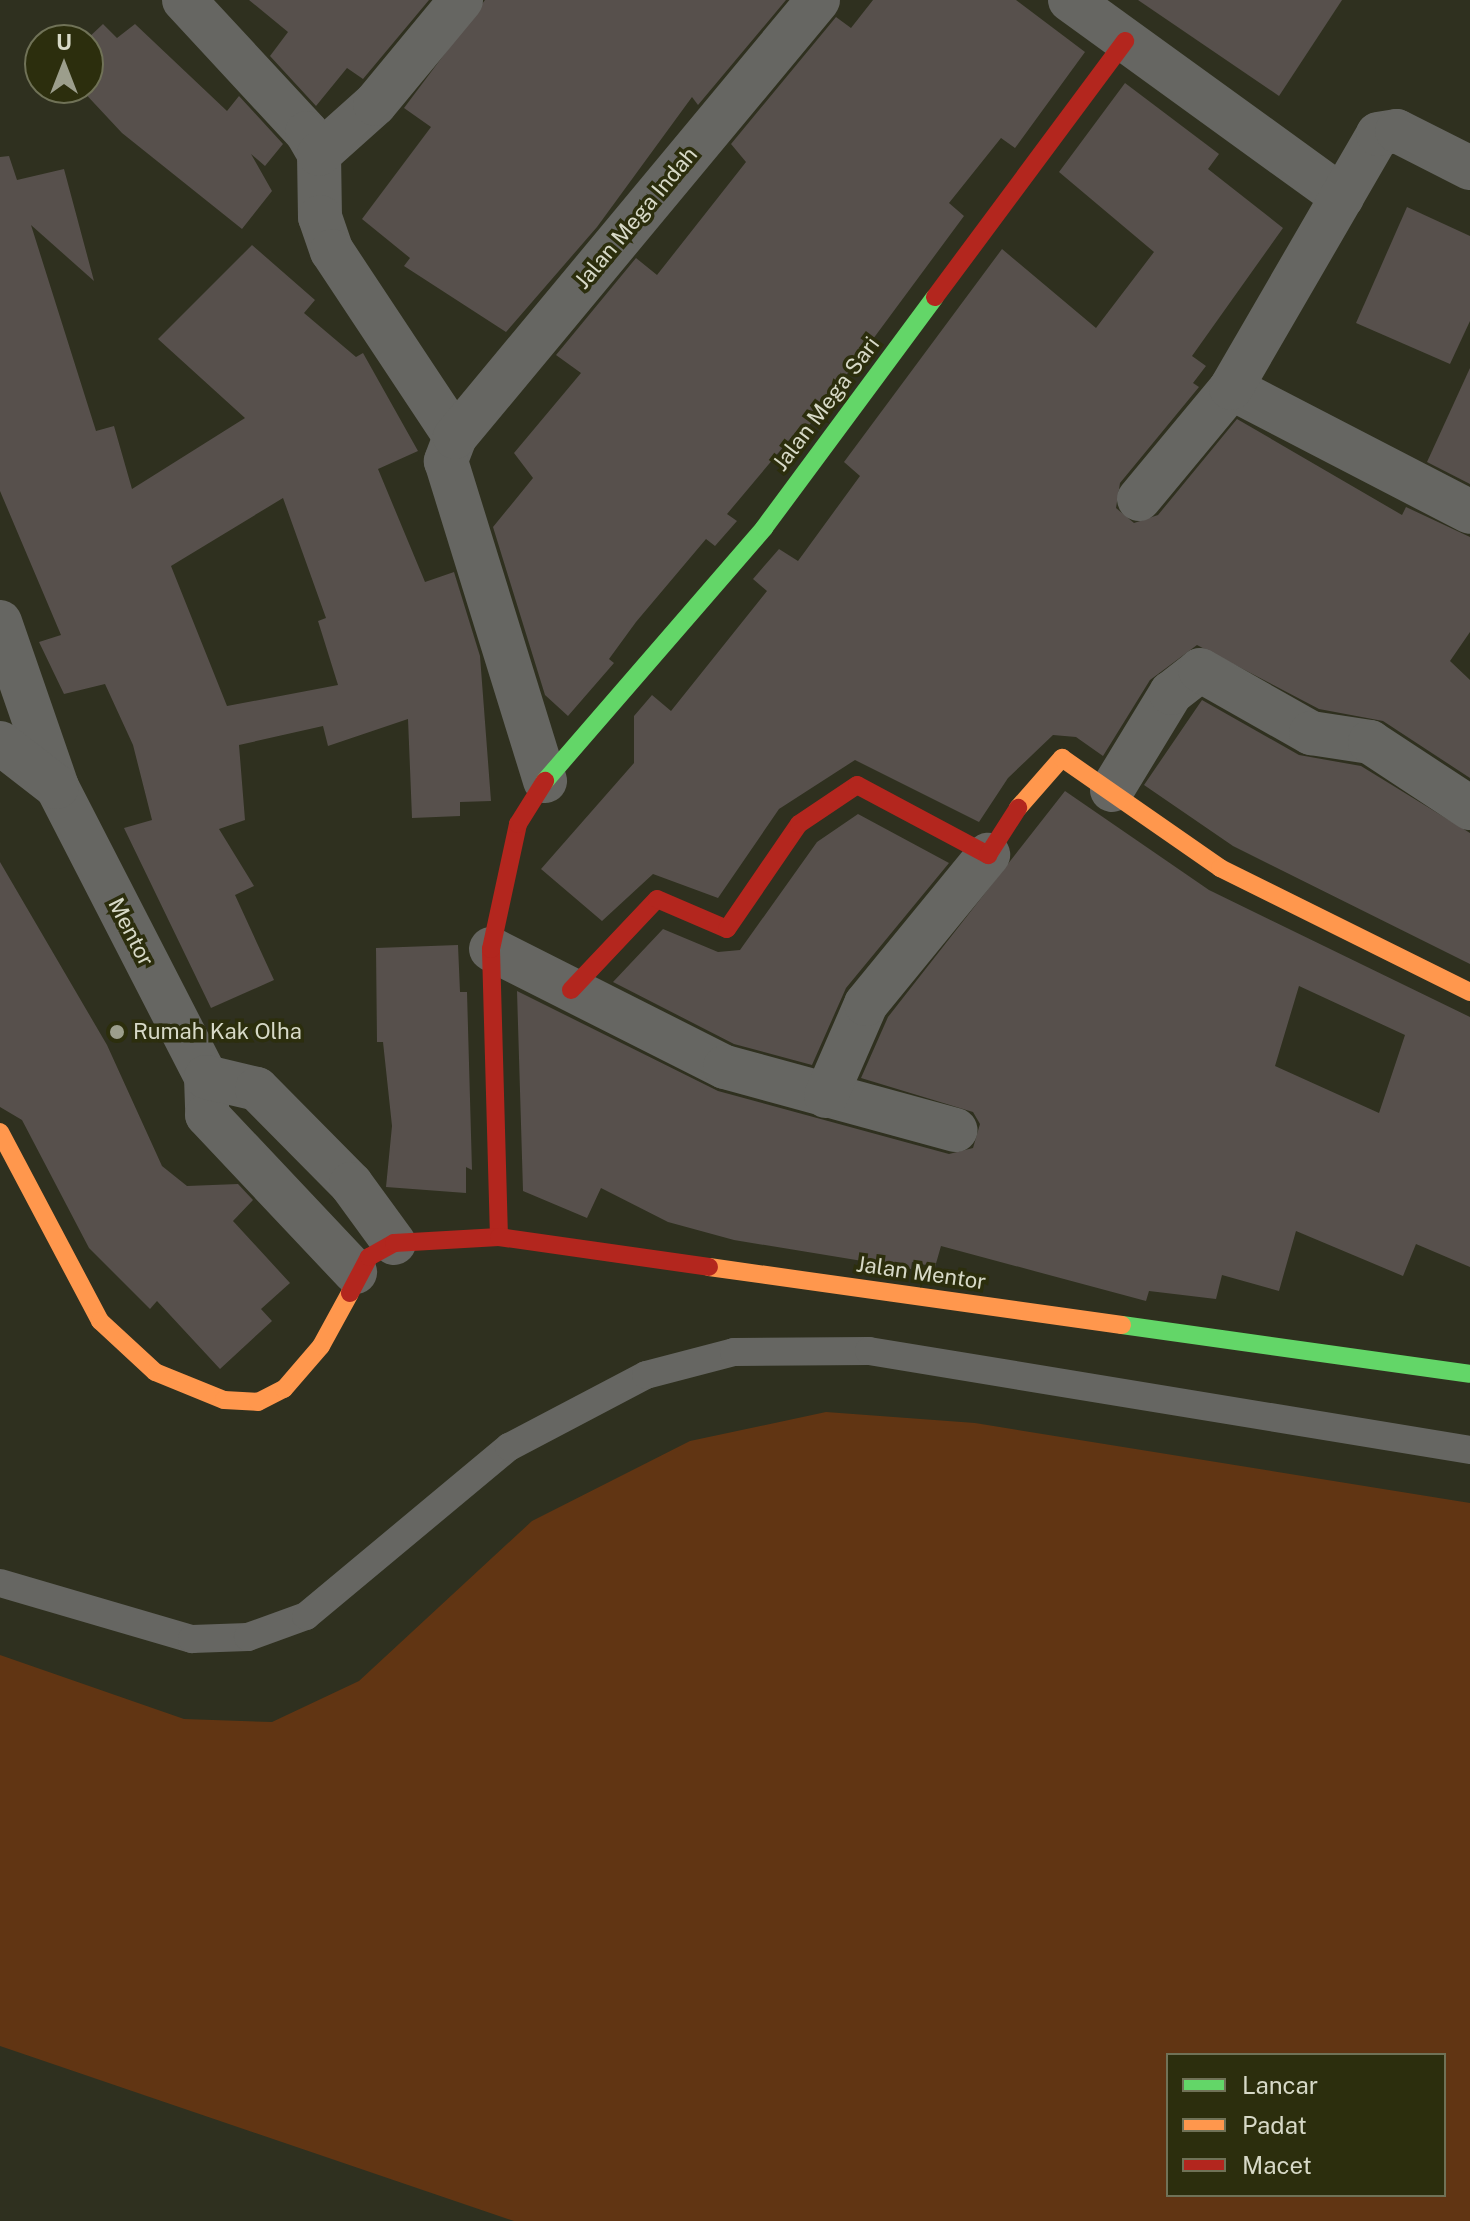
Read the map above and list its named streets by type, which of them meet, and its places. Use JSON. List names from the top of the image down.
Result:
{
  "streets": {
    "street": [
      "Jalan Mega Indah",
      "Jalan Mega Sari",
      "Mentor",
      "Jalan Mentor"
    ]
  },
  "crossings": [
    ["Jalan Mega Sari", "Jalan Mentor"],
    ["Mentor", "Jalan Mentor"]
  ],
  "places": ["Rumah Kak Olha"],
  "legend": ["Lancar", "Padat", "Macet"],
  "north": "top"
}
